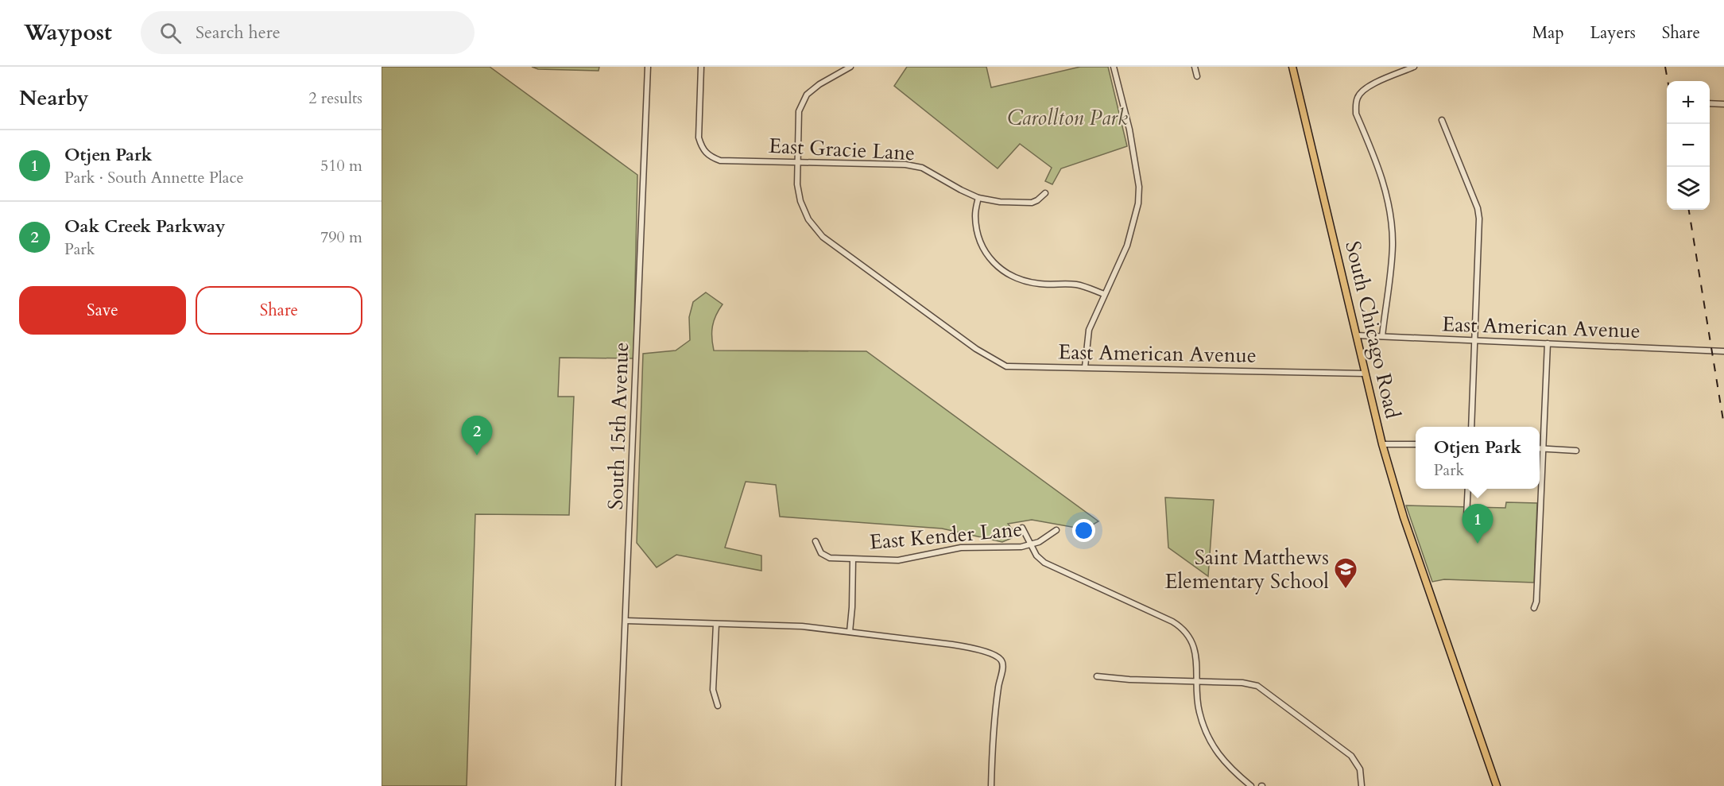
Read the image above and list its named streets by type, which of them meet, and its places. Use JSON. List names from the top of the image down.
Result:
{
  "streets": {
    "main road": ["South Chicago Road"],
    "street": [
      "East Gracie Lane",
      "East American Avenue",
      "South 15th Avenue",
      "East Kender Lane"
    ]
  },
  "crossings": [
    ["East Gracie Lane", "East American Avenue"],
    ["East American Avenue", "South Chicago Road"]
  ],
  "parks": ["Carollton Park"],
  "places": {
    "school or university": ["Saint Matthews Elementary School"]
  },
  "page": {
    "header": "Waypost",
    "search": "Search here",
    "nav": ["Map", "Layers", "Share"],
    "heading": ["Nearby", "2 results"],
    "map_buttons": ["+", "−"],
    "list": [
      {
        "mark": "1",
        "name": "Otjen Park",
        "note": "Park · South Annette Place",
        "value": "510 m"
      },
      {
        "mark": "2",
        "name": "Oak Creek Parkway",
        "note": "Park",
        "value": "790 m"
      }
    ],
    "buttons": ["Save", "Share"],
    "pins": ["2", "1"],
    "popup": ["Otjen Park", "Park"]
  }
}
